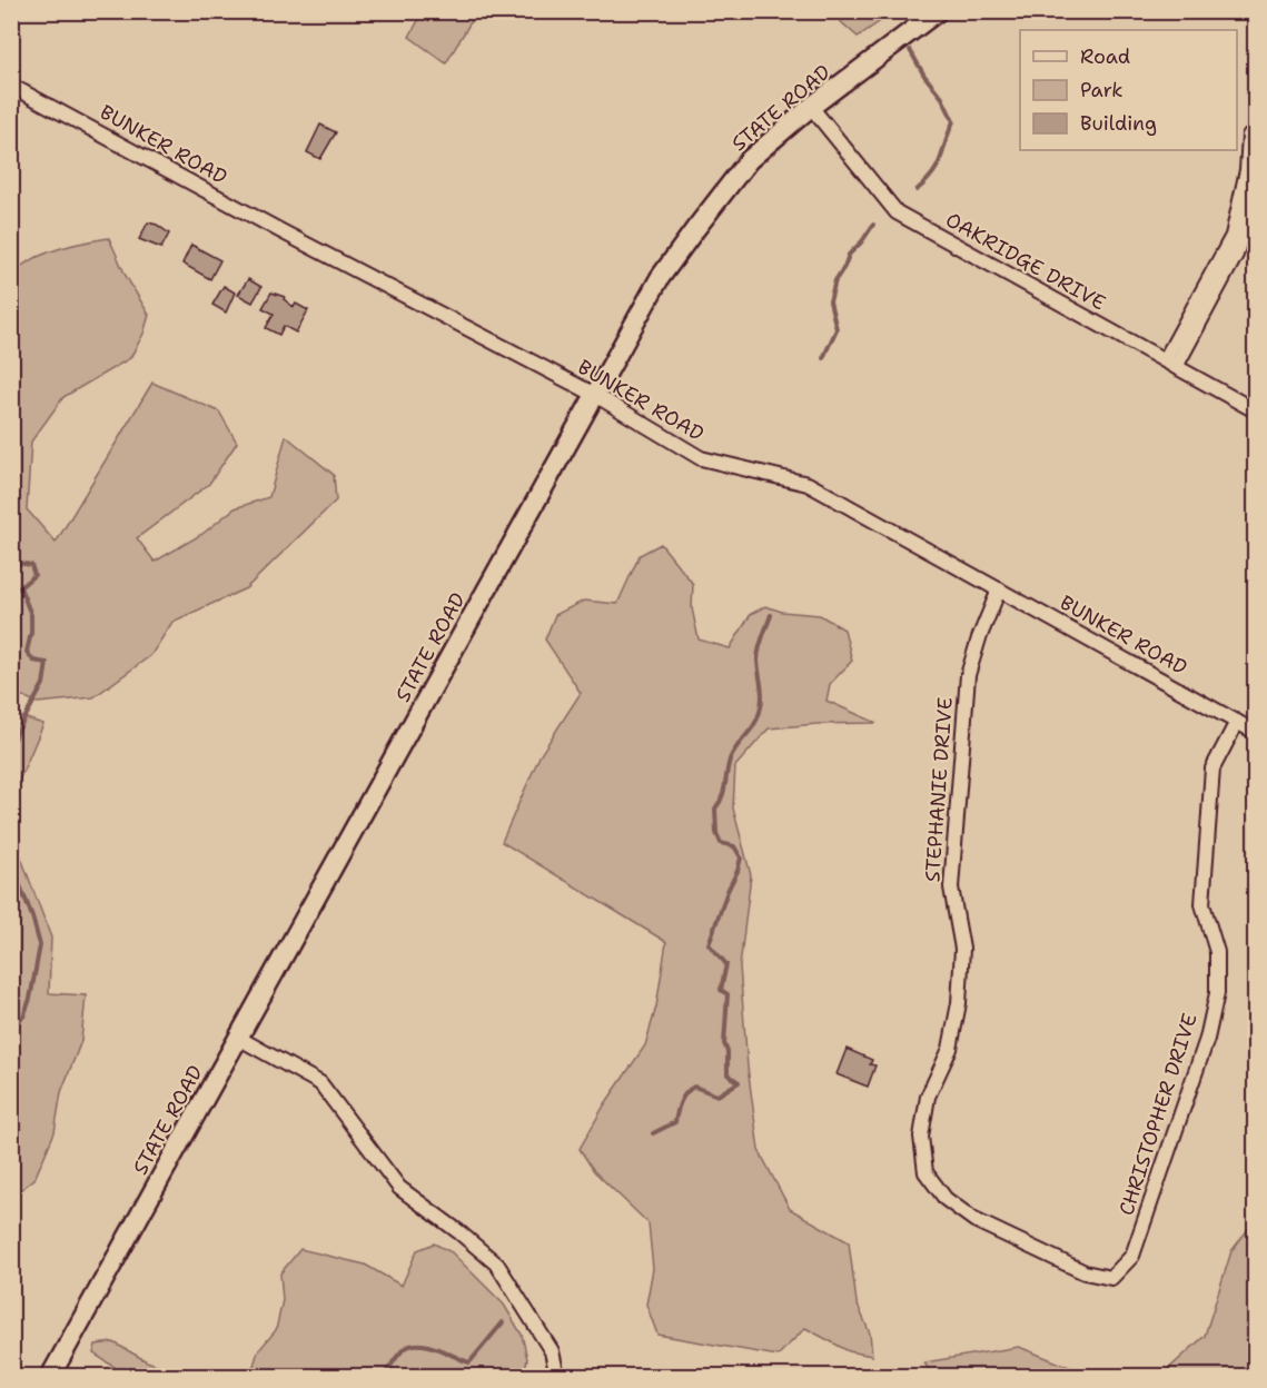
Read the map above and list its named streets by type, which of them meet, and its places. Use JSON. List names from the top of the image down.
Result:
{
  "streets": {
    "main road": ["STATE ROAD"],
    "street": [
      "BUNKER ROAD",
      "OAKRIDGE DRIVE",
      "STEPHANIE DRIVE",
      "CHRISTOPHER DRIVE"
    ]
  },
  "crossings": [
    ["STATE ROAD", "BUNKER ROAD"],
    ["STATE ROAD", "OAKRIDGE DRIVE"],
    ["BUNKER ROAD", "STEPHANIE DRIVE"],
    ["BUNKER ROAD", "CHRISTOPHER DRIVE"],
    ["STEPHANIE DRIVE", "CHRISTOPHER DRIVE"]
  ],
  "legend": ["Road", "Park", "Building"]
}
